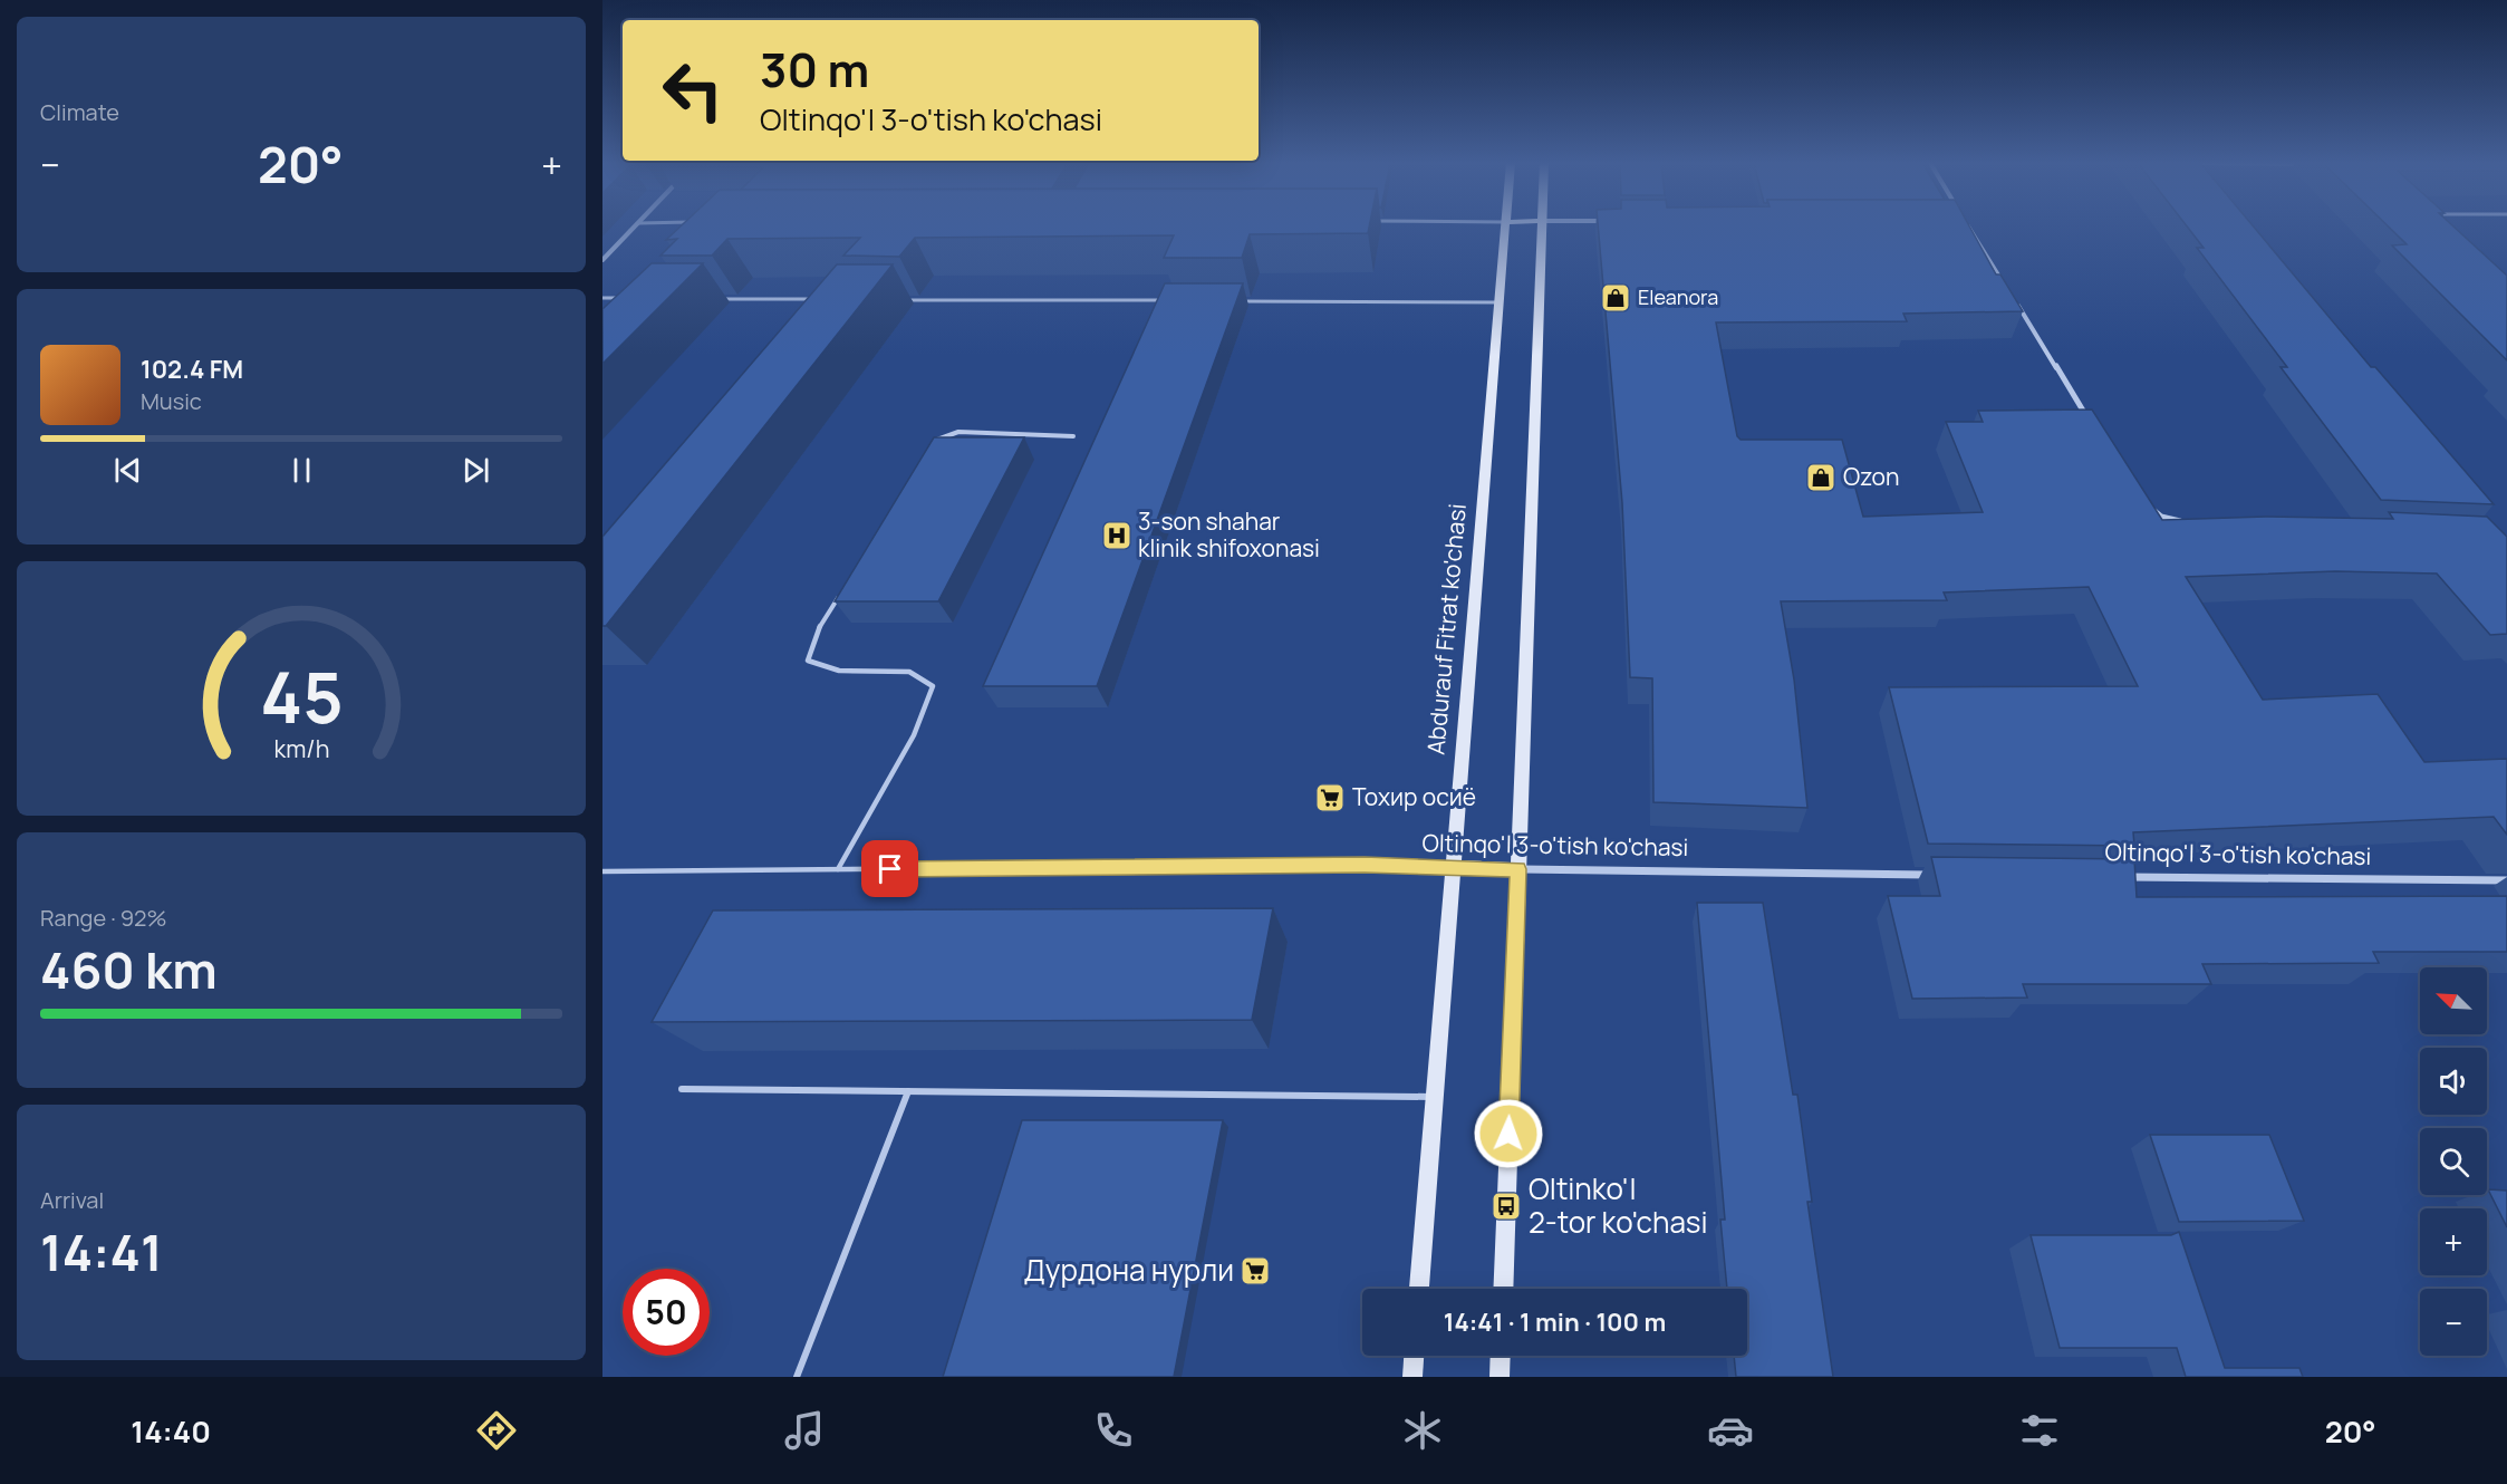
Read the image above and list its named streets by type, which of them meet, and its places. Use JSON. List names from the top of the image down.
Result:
{
  "streets": {
    "main road": ["Abdurauf Fitrat ko'chasi", "Oltinqo'l 3-o'tish ko'chasi"]
  },
  "crossings": [
    ["Abdurauf Fitrat ko'chasi", "Oltinqo'l 3-o'tish ko'chasi"]
  ],
  "places": {
    "shop": ["Eleanora", "Ozon"],
    "hospital": ["3-son shahar klinik shifoxonasi"],
    "supermarket": ["Тохир осиё", "Дурдона нурли"],
    "bus stop": ["Oltinko'l 2-tor ko'chasi"]
  },
  "north": "top left",
  "page": {
    "tile": [
      "Climate",
      ["Range · 92%", "460 km"],
      ["Arrival", "14:41"]
    ],
    "turn": ["30 m", "Oltinqo'l 3-o'tish ko'chasi"],
    "heat": ["−", "20°", "+"],
    "song": ["102.4 FM", "Music"],
    "map_buttons": ["+", "−"],
    "limit": "50",
    "trip": "14:41 · 1 min · 100 m",
    "tabs": ["14:40", "20°"],
    "gauge": ["45", "km/h"]
  }
}
